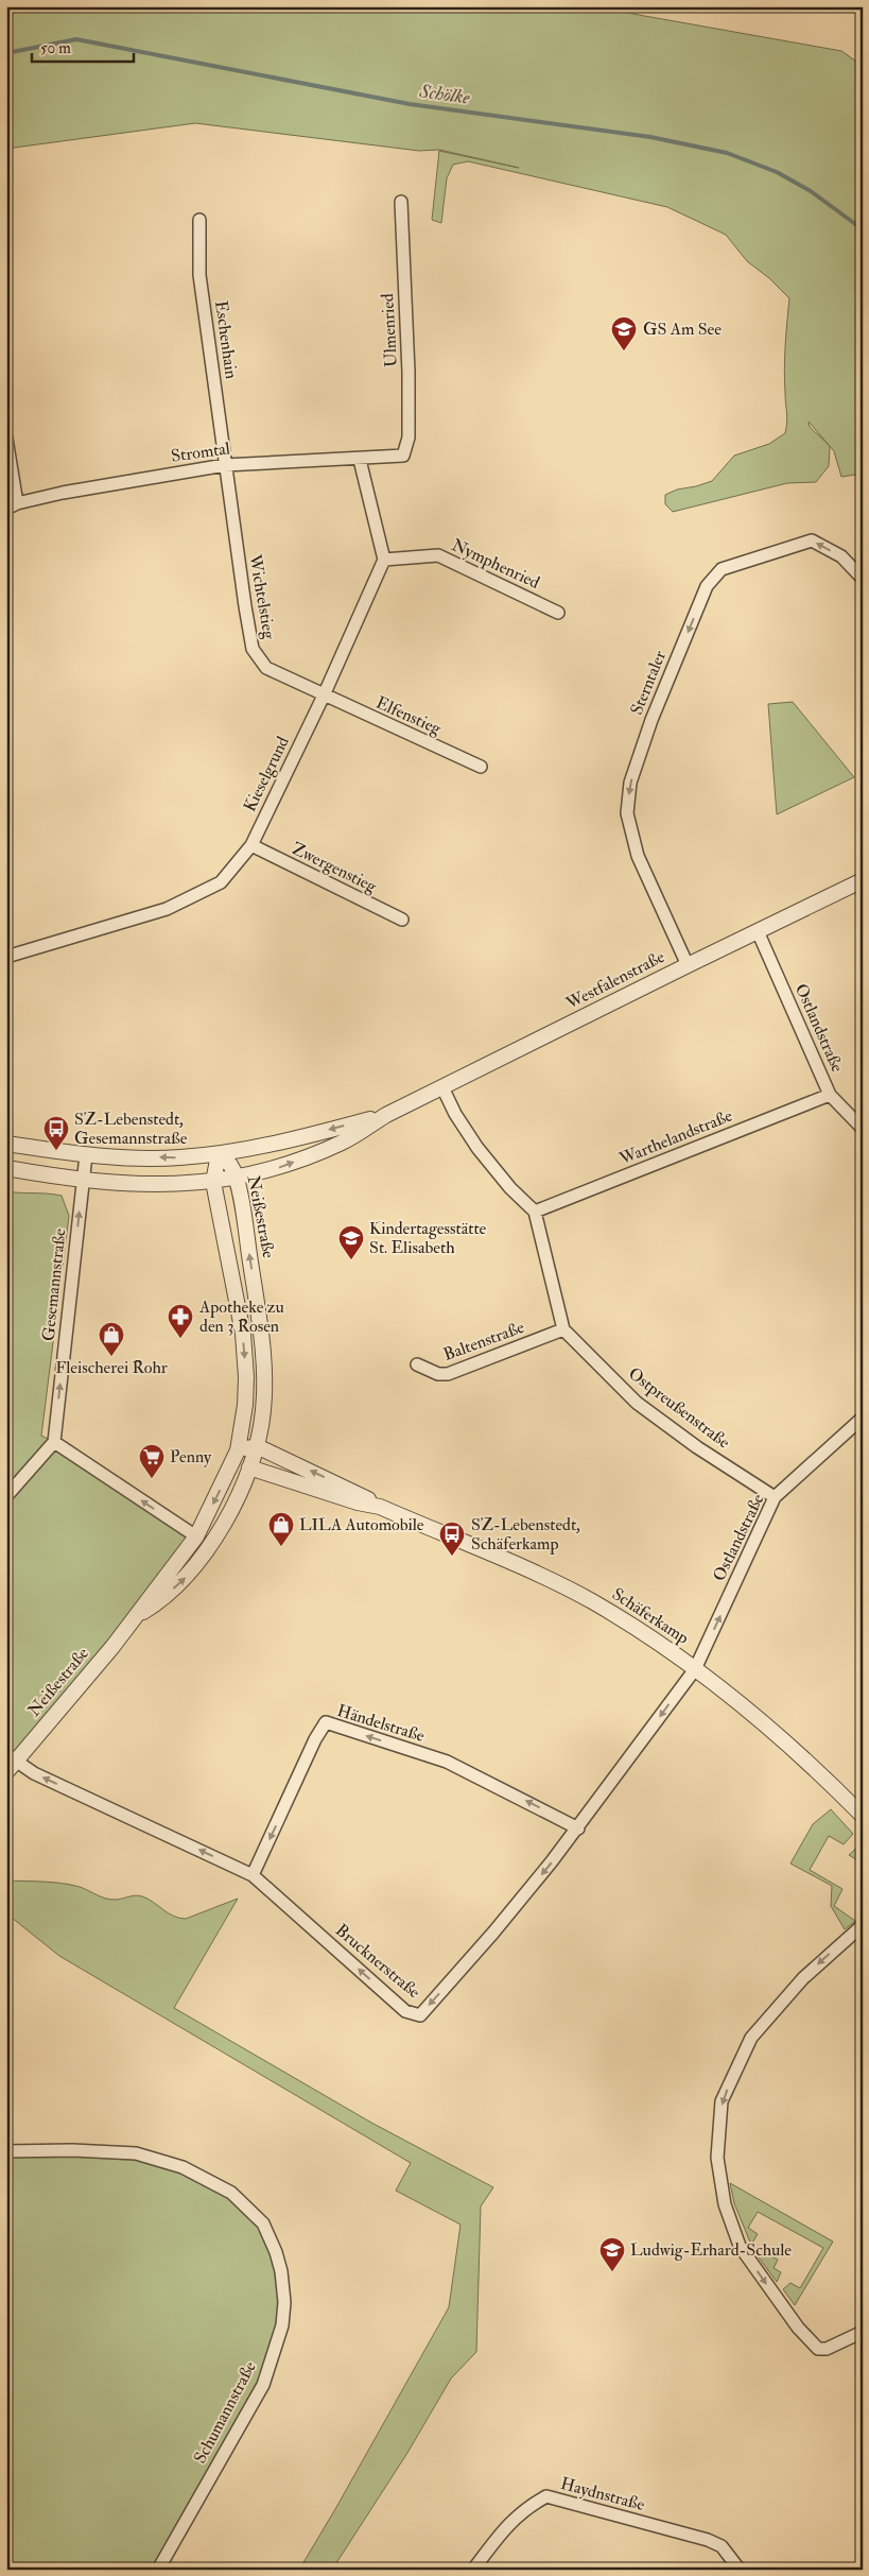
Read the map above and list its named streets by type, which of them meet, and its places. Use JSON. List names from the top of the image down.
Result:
{
  "streets": {
    "street": [
      "Ulmenried",
      "Eschenhain",
      "Stromtal",
      "Nymphenried",
      "Wichtelstieg",
      "Sterntaler",
      "Elfenstieg",
      "Kieselgrund",
      "Zwergenstieg",
      "Westfalenstraße",
      "Ostlandstraße",
      "Warthelandstraße",
      "Neißestraße",
      "Gesemannstraße",
      "Baltenstraße",
      "Ostpreußenstraße",
      "Schäferkamp",
      "Händelstraße",
      "Brucknerstraße",
      "Schumannstraße",
      "Haydnstraße"
    ]
  },
  "crossings": [
    ["Ulmenried", "Stromtal"],
    ["Eschenhain", "Stromtal"],
    ["Eschenhain", "Wichtelstieg"],
    ["Stromtal", "Wichtelstieg"],
    ["Nymphenried", "Kieselgrund"],
    ["Wichtelstieg", "Elfenstieg"],
    ["Wichtelstieg", "Kieselgrund"],
    ["Sterntaler", "Westfalenstraße"],
    ["Elfenstieg", "Kieselgrund"],
    ["Kieselgrund", "Zwergenstieg"],
    ["Westfalenstraße", "Ostlandstraße"],
    ["Westfalenstraße", "Neißestraße"],
    ["Westfalenstraße", "Gesemannstraße"],
    ["Ostlandstraße", "Warthelandstraße"],
    ["Ostlandstraße", "Ostpreußenstraße"],
    ["Ostlandstraße", "Schäferkamp"],
    ["Ostlandstraße", "Brucknerstraße"],
    ["Neißestraße", "Schäferkamp"],
    ["Neißestraße", "Brucknerstraße"],
    ["Baltenstraße", "Ostpreußenstraße"],
    ["Schäferkamp", "Brucknerstraße"],
    ["Händelstraße", "Brucknerstraße"]
  ],
  "one_way": ["Ostlandstraße", "Gesemannstraße"],
  "water": ["Schölke"],
  "places": {
    "school or university": ["GS Am See", "Kindertagesstätte St. Elisabeth", "Ludwig-Erhard-Schule"],
    "bus stop": ["SZ-Lebenstedt, Gesemannstraße", "SZ-Lebenstedt, Schäferkamp"],
    "pharmacy": ["Apotheke zu den 3 Rosen"],
    "shop": ["Fleischerei Rohr", "LILA Automobile"],
    "supermarket": ["Penny"]
  },
  "scale_bar": "50 m"
}
